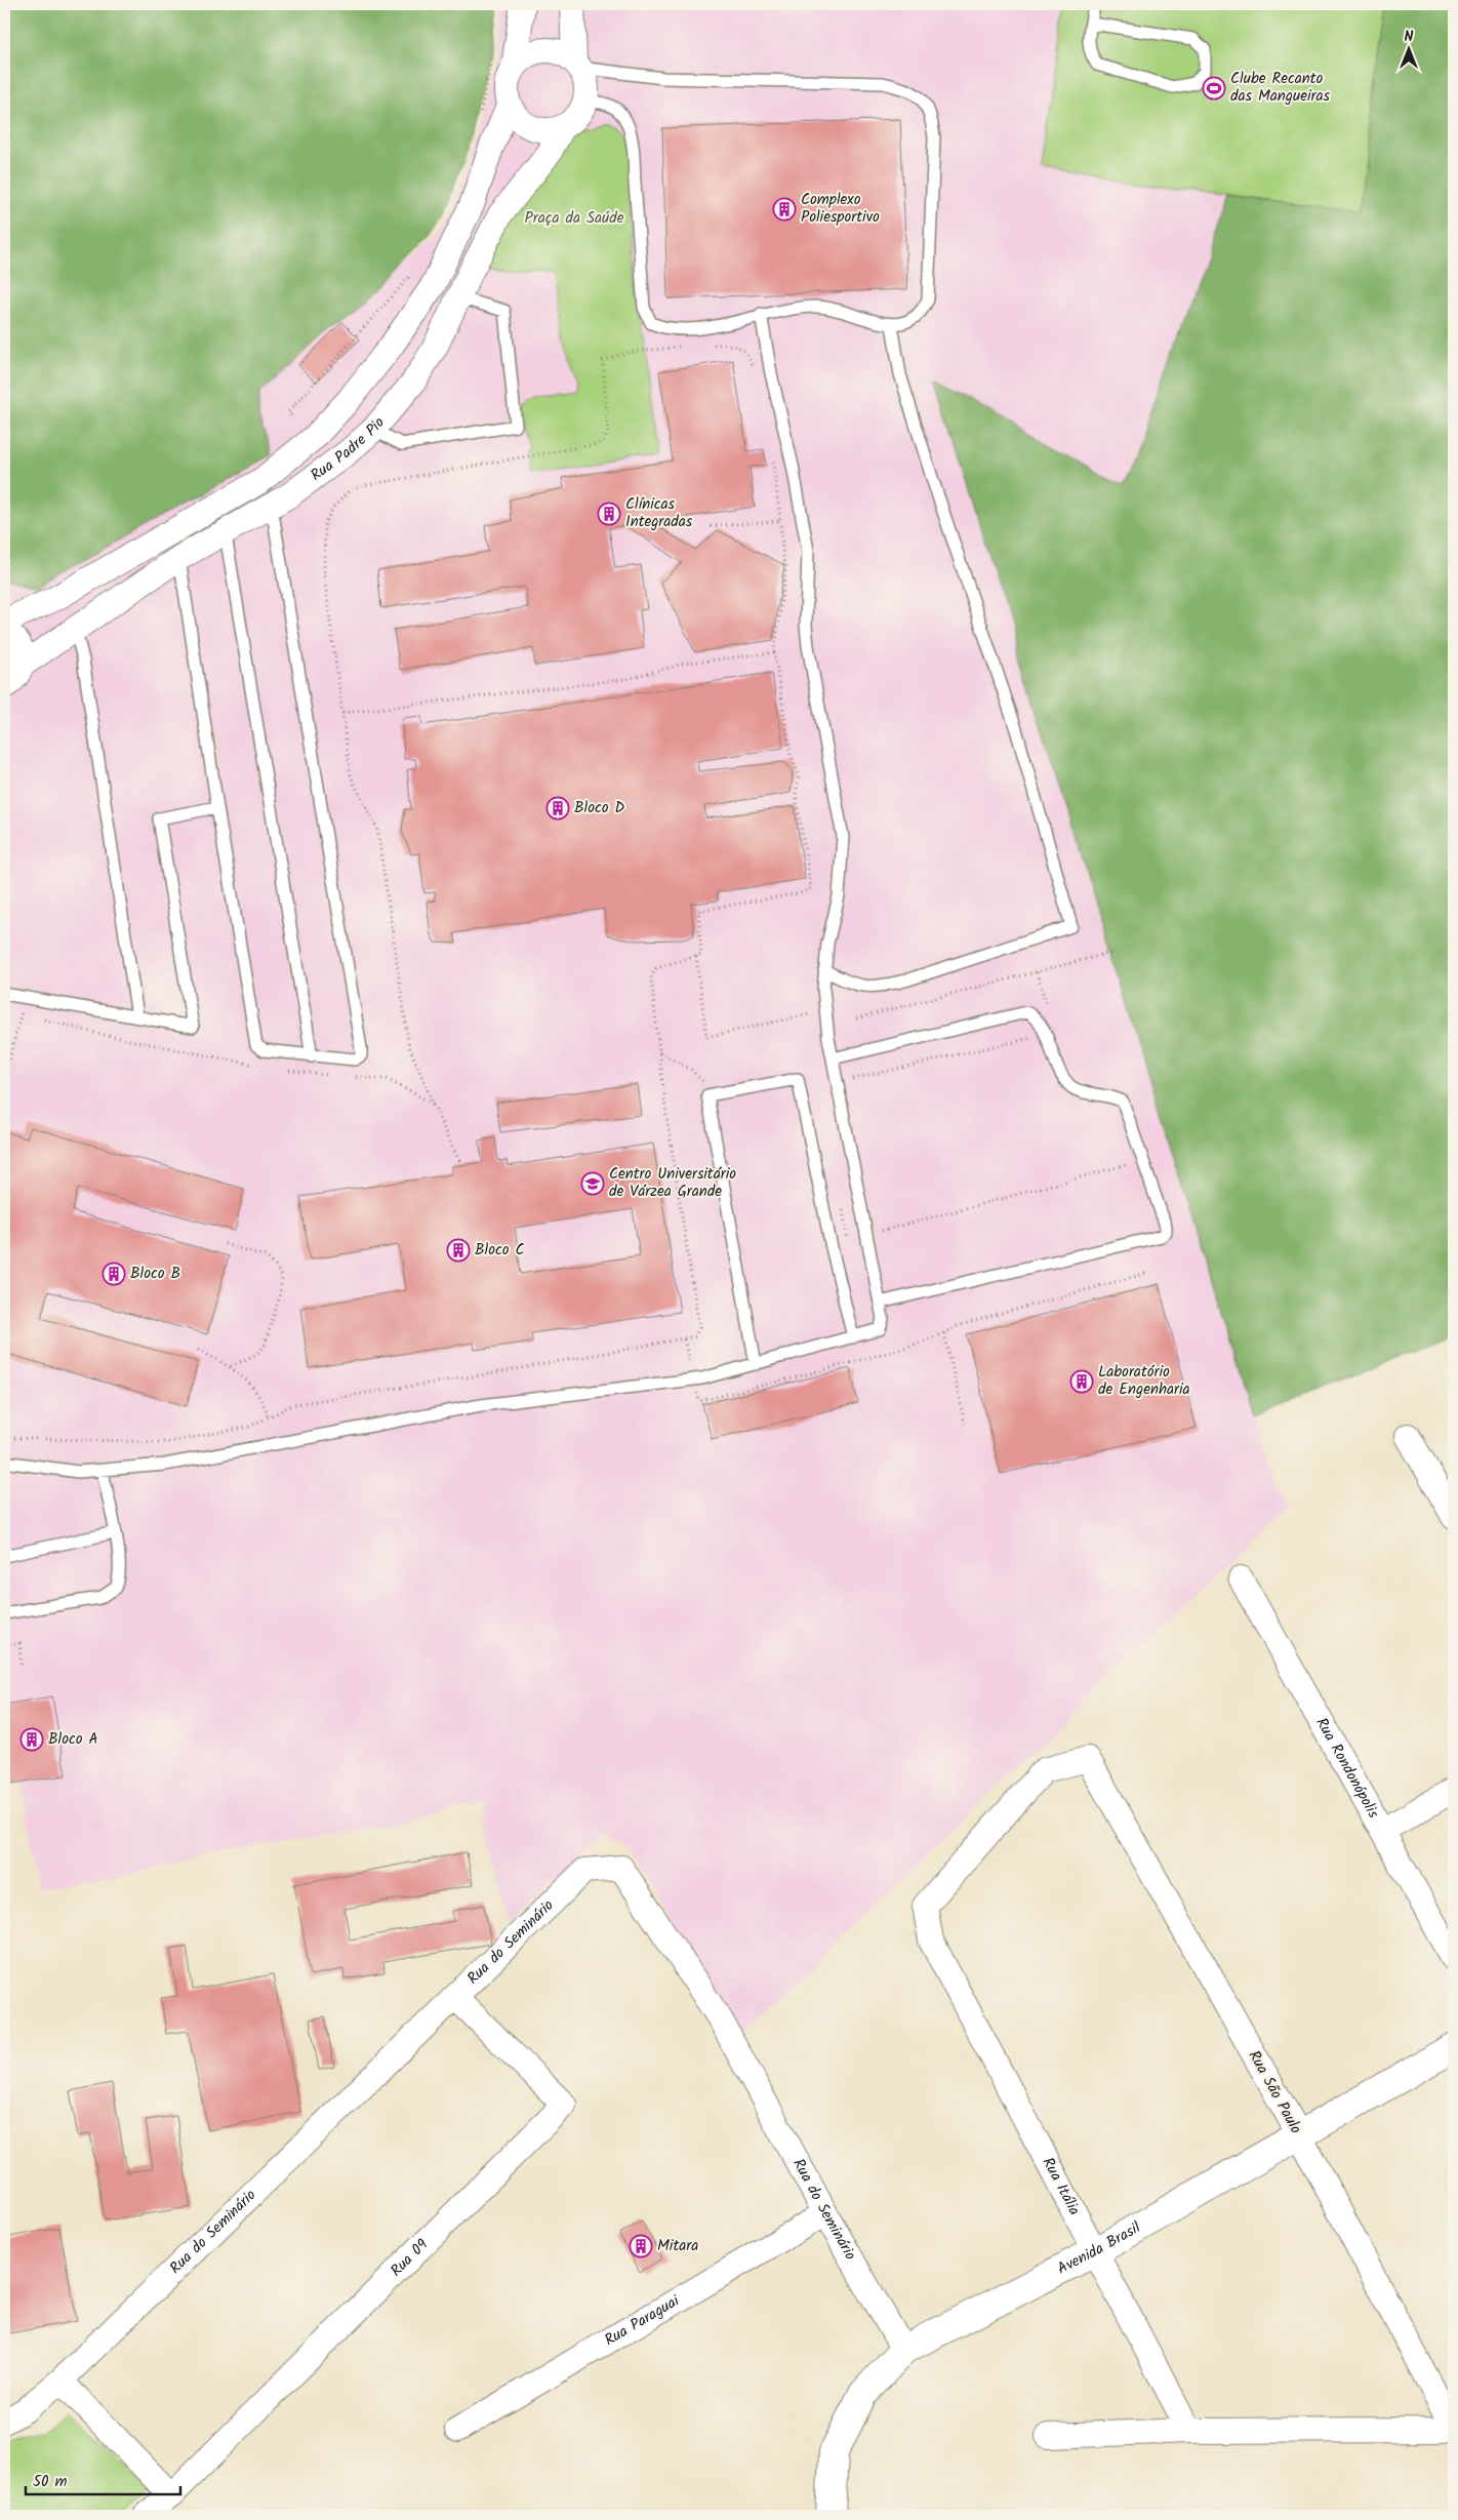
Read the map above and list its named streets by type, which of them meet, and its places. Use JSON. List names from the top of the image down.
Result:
{
  "streets": {
    "street": [
      "Rua Padre Pio",
      "Rua Rondonópolis",
      "Rua do Seminário",
      "Rua São Paulo",
      "Rua Itália",
      "Avenida Brasil",
      "Rua 09",
      "Rua Paraguai"
    ]
  },
  "crossings": [
    ["Rua do Seminário", "Avenida Brasil"],
    ["Rua do Seminário", "Rua 09"],
    ["Rua do Seminário", "Rua Paraguai"],
    ["Rua São Paulo", "Rua Itália"],
    ["Rua São Paulo", "Avenida Brasil"],
    ["Rua Itália", "Avenida Brasil"]
  ],
  "parks": ["Praça da Saúde"],
  "places": {
    "sports": ["Clube Recanto das Mangueiras"],
    "building": [
      "Complexo Poliesportivo",
      "Clínicas Integradas",
      "Bloco D",
      "Bloco C",
      "Bloco B",
      "Laboratório de Engenharia",
      "Bloco A",
      "Mitara"
    ],
    "school or university": ["Centro Universitário de Várzea Grande"]
  },
  "scale_bar": "50 m",
  "north": "top"
}
